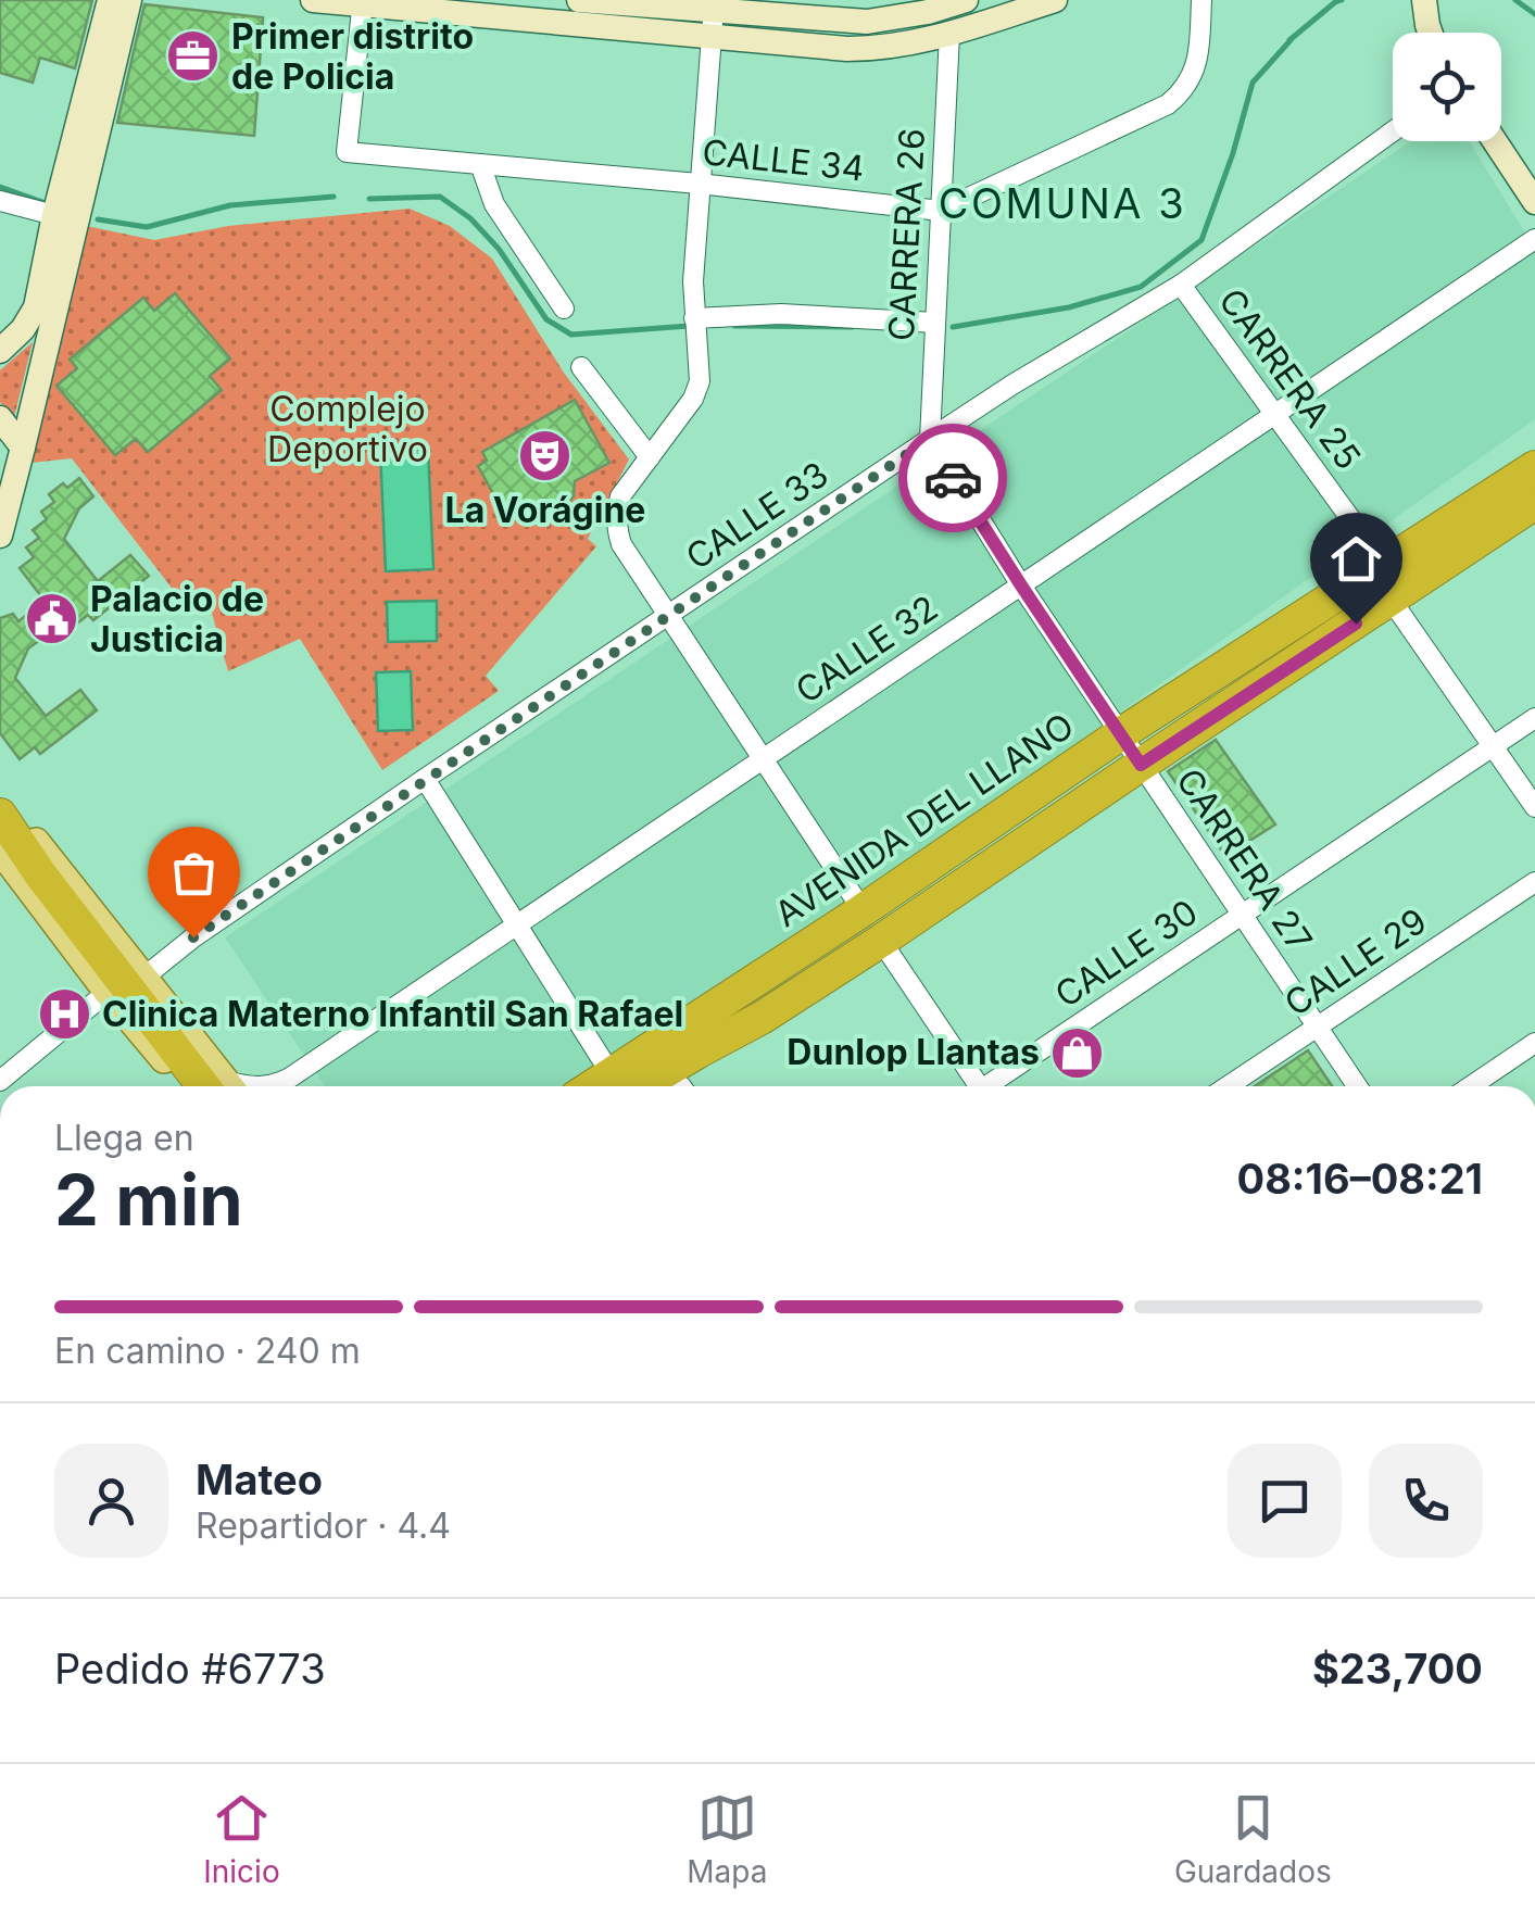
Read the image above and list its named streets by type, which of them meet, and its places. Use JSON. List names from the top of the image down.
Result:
{
  "streets": {
    "highway": ["AVENIDA DEL LLANO"],
    "street": [
      "CALLE 34",
      "CARRERA 26",
      "CARRERA 25",
      "CALLE 33",
      "CALLE 32",
      "CARRERA 27",
      "CALLE 30",
      "CALLE 29"
    ]
  },
  "crossings": [
    ["CALLE 34", "CARRERA 26"],
    ["CARRERA 26", "CALLE 33"],
    ["CARRERA 26", "CARRERA 27"],
    ["CARRERA 25", "CALLE 33"],
    ["CARRERA 25", "CALLE 32"],
    ["CARRERA 25", "AVENIDA DEL LLANO"],
    ["CALLE 33", "CARRERA 27"],
    ["CALLE 32", "CARRERA 27"],
    ["AVENIDA DEL LLANO", "CARRERA 27"],
    ["CARRERA 27", "CALLE 30"],
    ["CARRERA 27", "CALLE 29"]
  ],
  "districts": ["COMUNA 3"],
  "parks": ["Complejo Deportivo"],
  "places": {
    "office": ["Primer distrito de Policia"],
    "theatre": ["La Vorágine"],
    "public building": ["Palacio de Justicia"],
    "hospital": ["Clinica Materno Infantil San Rafael"],
    "shop": ["Dunlop Llantas"]
  },
  "page": {
    "heading": ["2 min", "Llega en", "08:16–08:21"],
    "panel": [
      "Mateo",
      "Repartidor · 4.4",
      "Pedido #6773",
      "$23,700"
    ],
    "bar": "En camino · 240 m",
    "tabs": ["Inicio", "Mapa", "Guardados"]
  }
}
